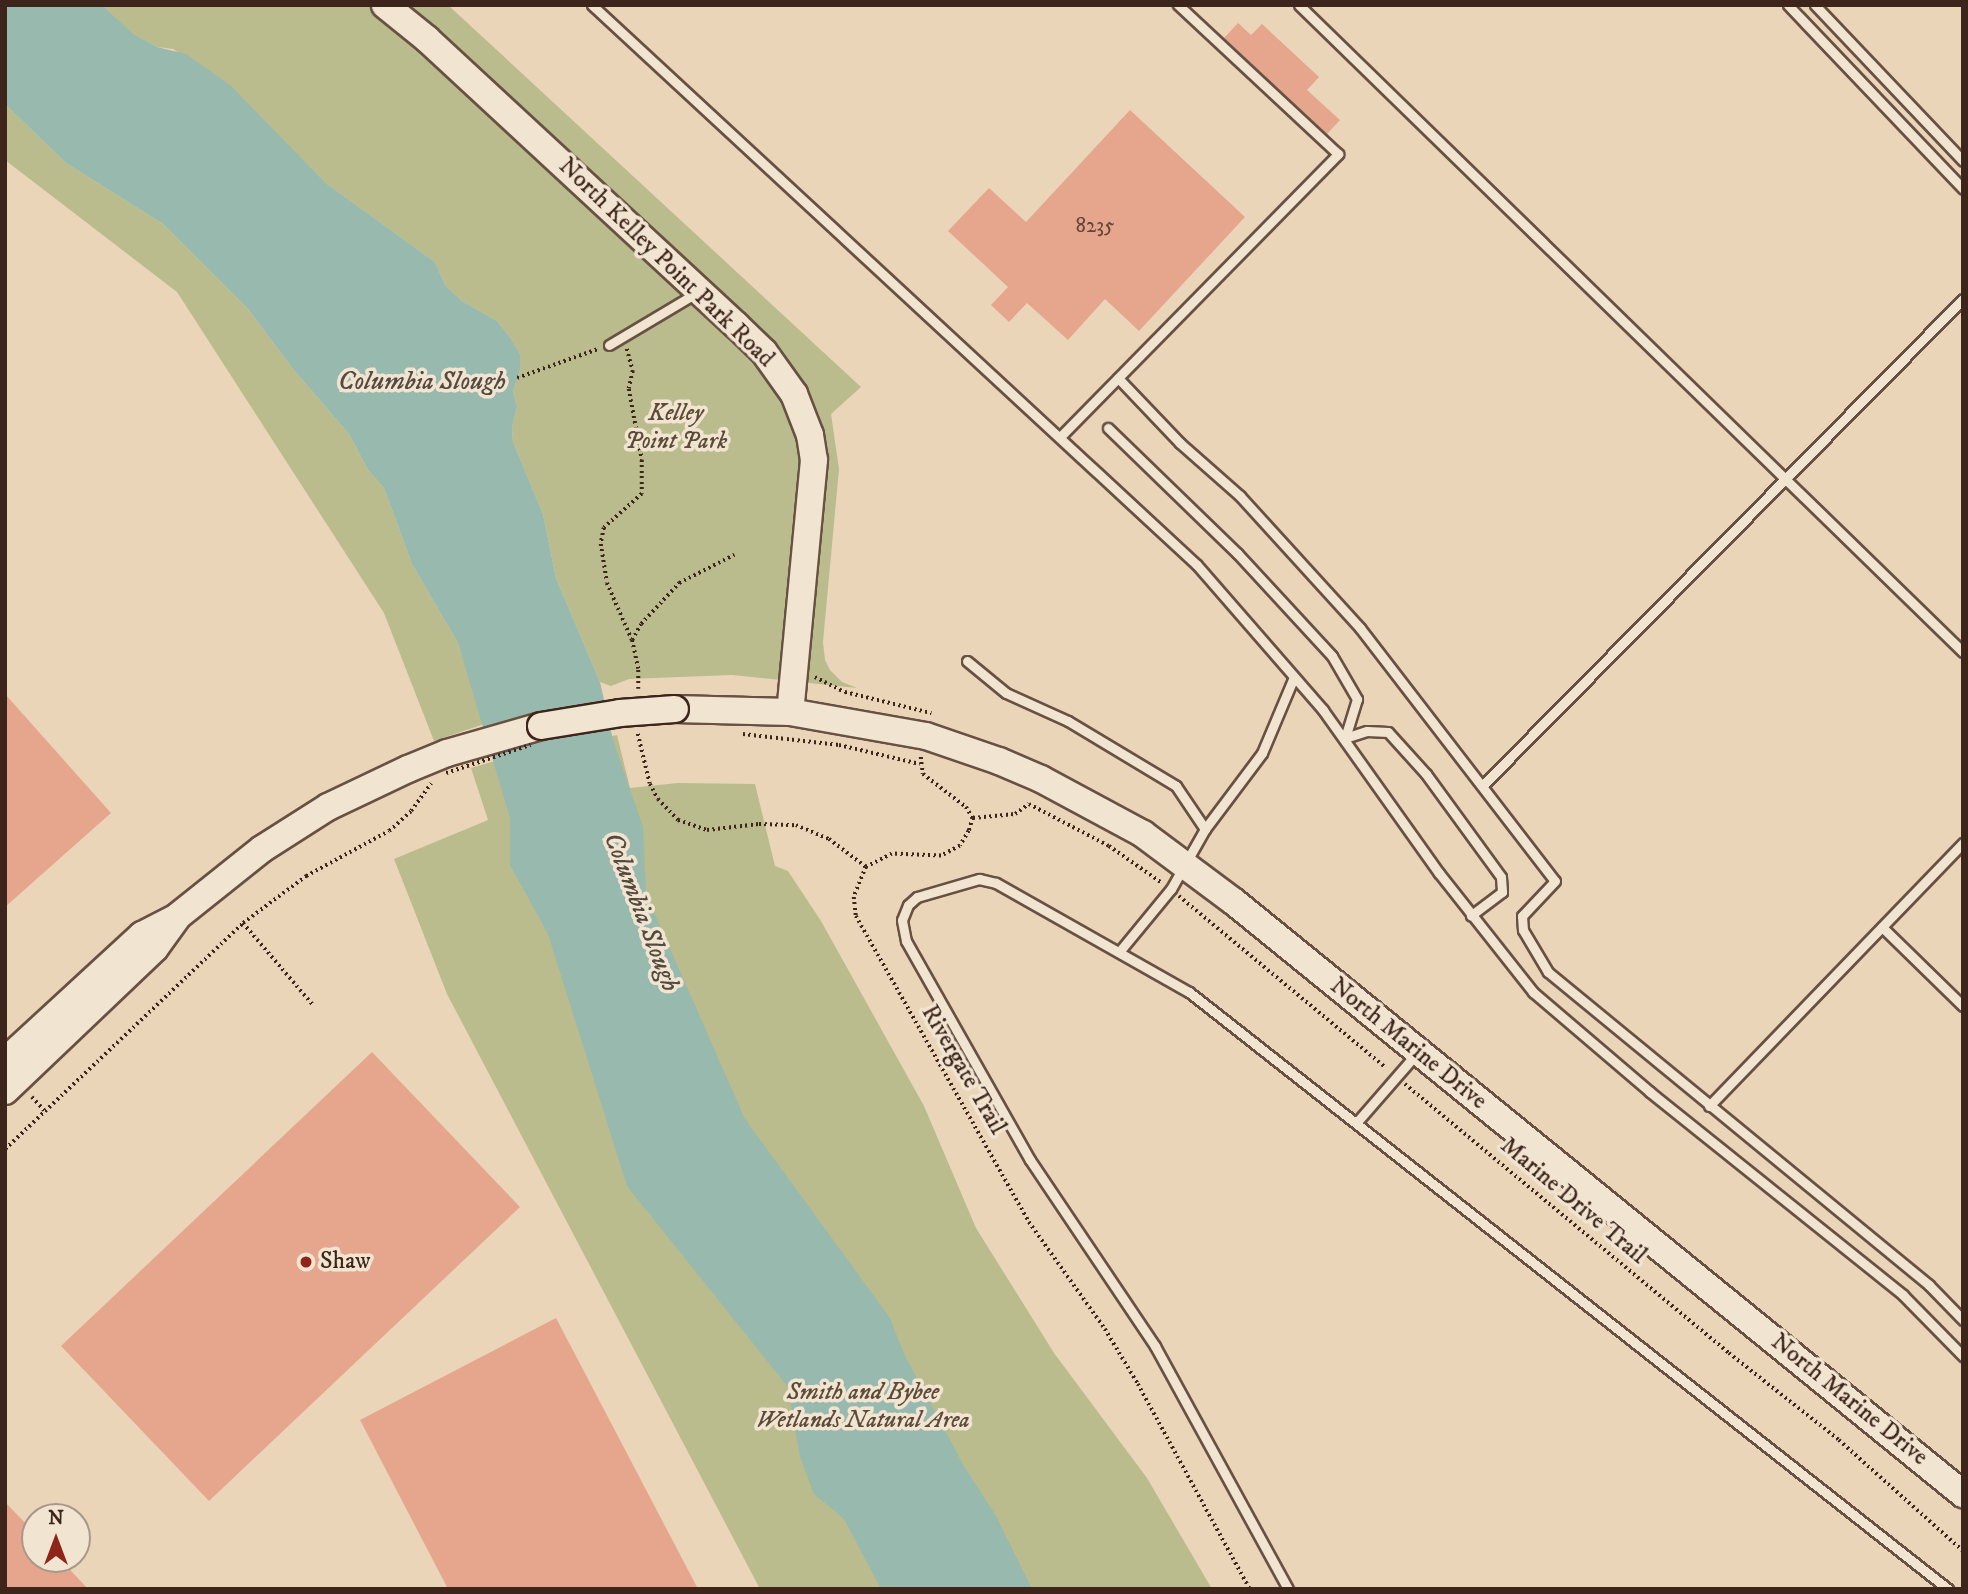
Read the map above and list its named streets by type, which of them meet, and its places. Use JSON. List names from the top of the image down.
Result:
{
  "streets": {
    "main road": ["North Kelley Point Park Road", "North Marine Drive"],
    "path": ["Rivergate Trail", "Marine Drive Trail"]
  },
  "crossings": [
    ["North Kelley Point Park Road", "North Marine Drive"]
  ],
  "water": ["Columbia Slough"],
  "parks": ["Kelley Point Park", "Smith and Bybee Wetlands Natural Area"],
  "places": ["Shaw"],
  "house_numbers": ["8235"],
  "north": "top"
}
